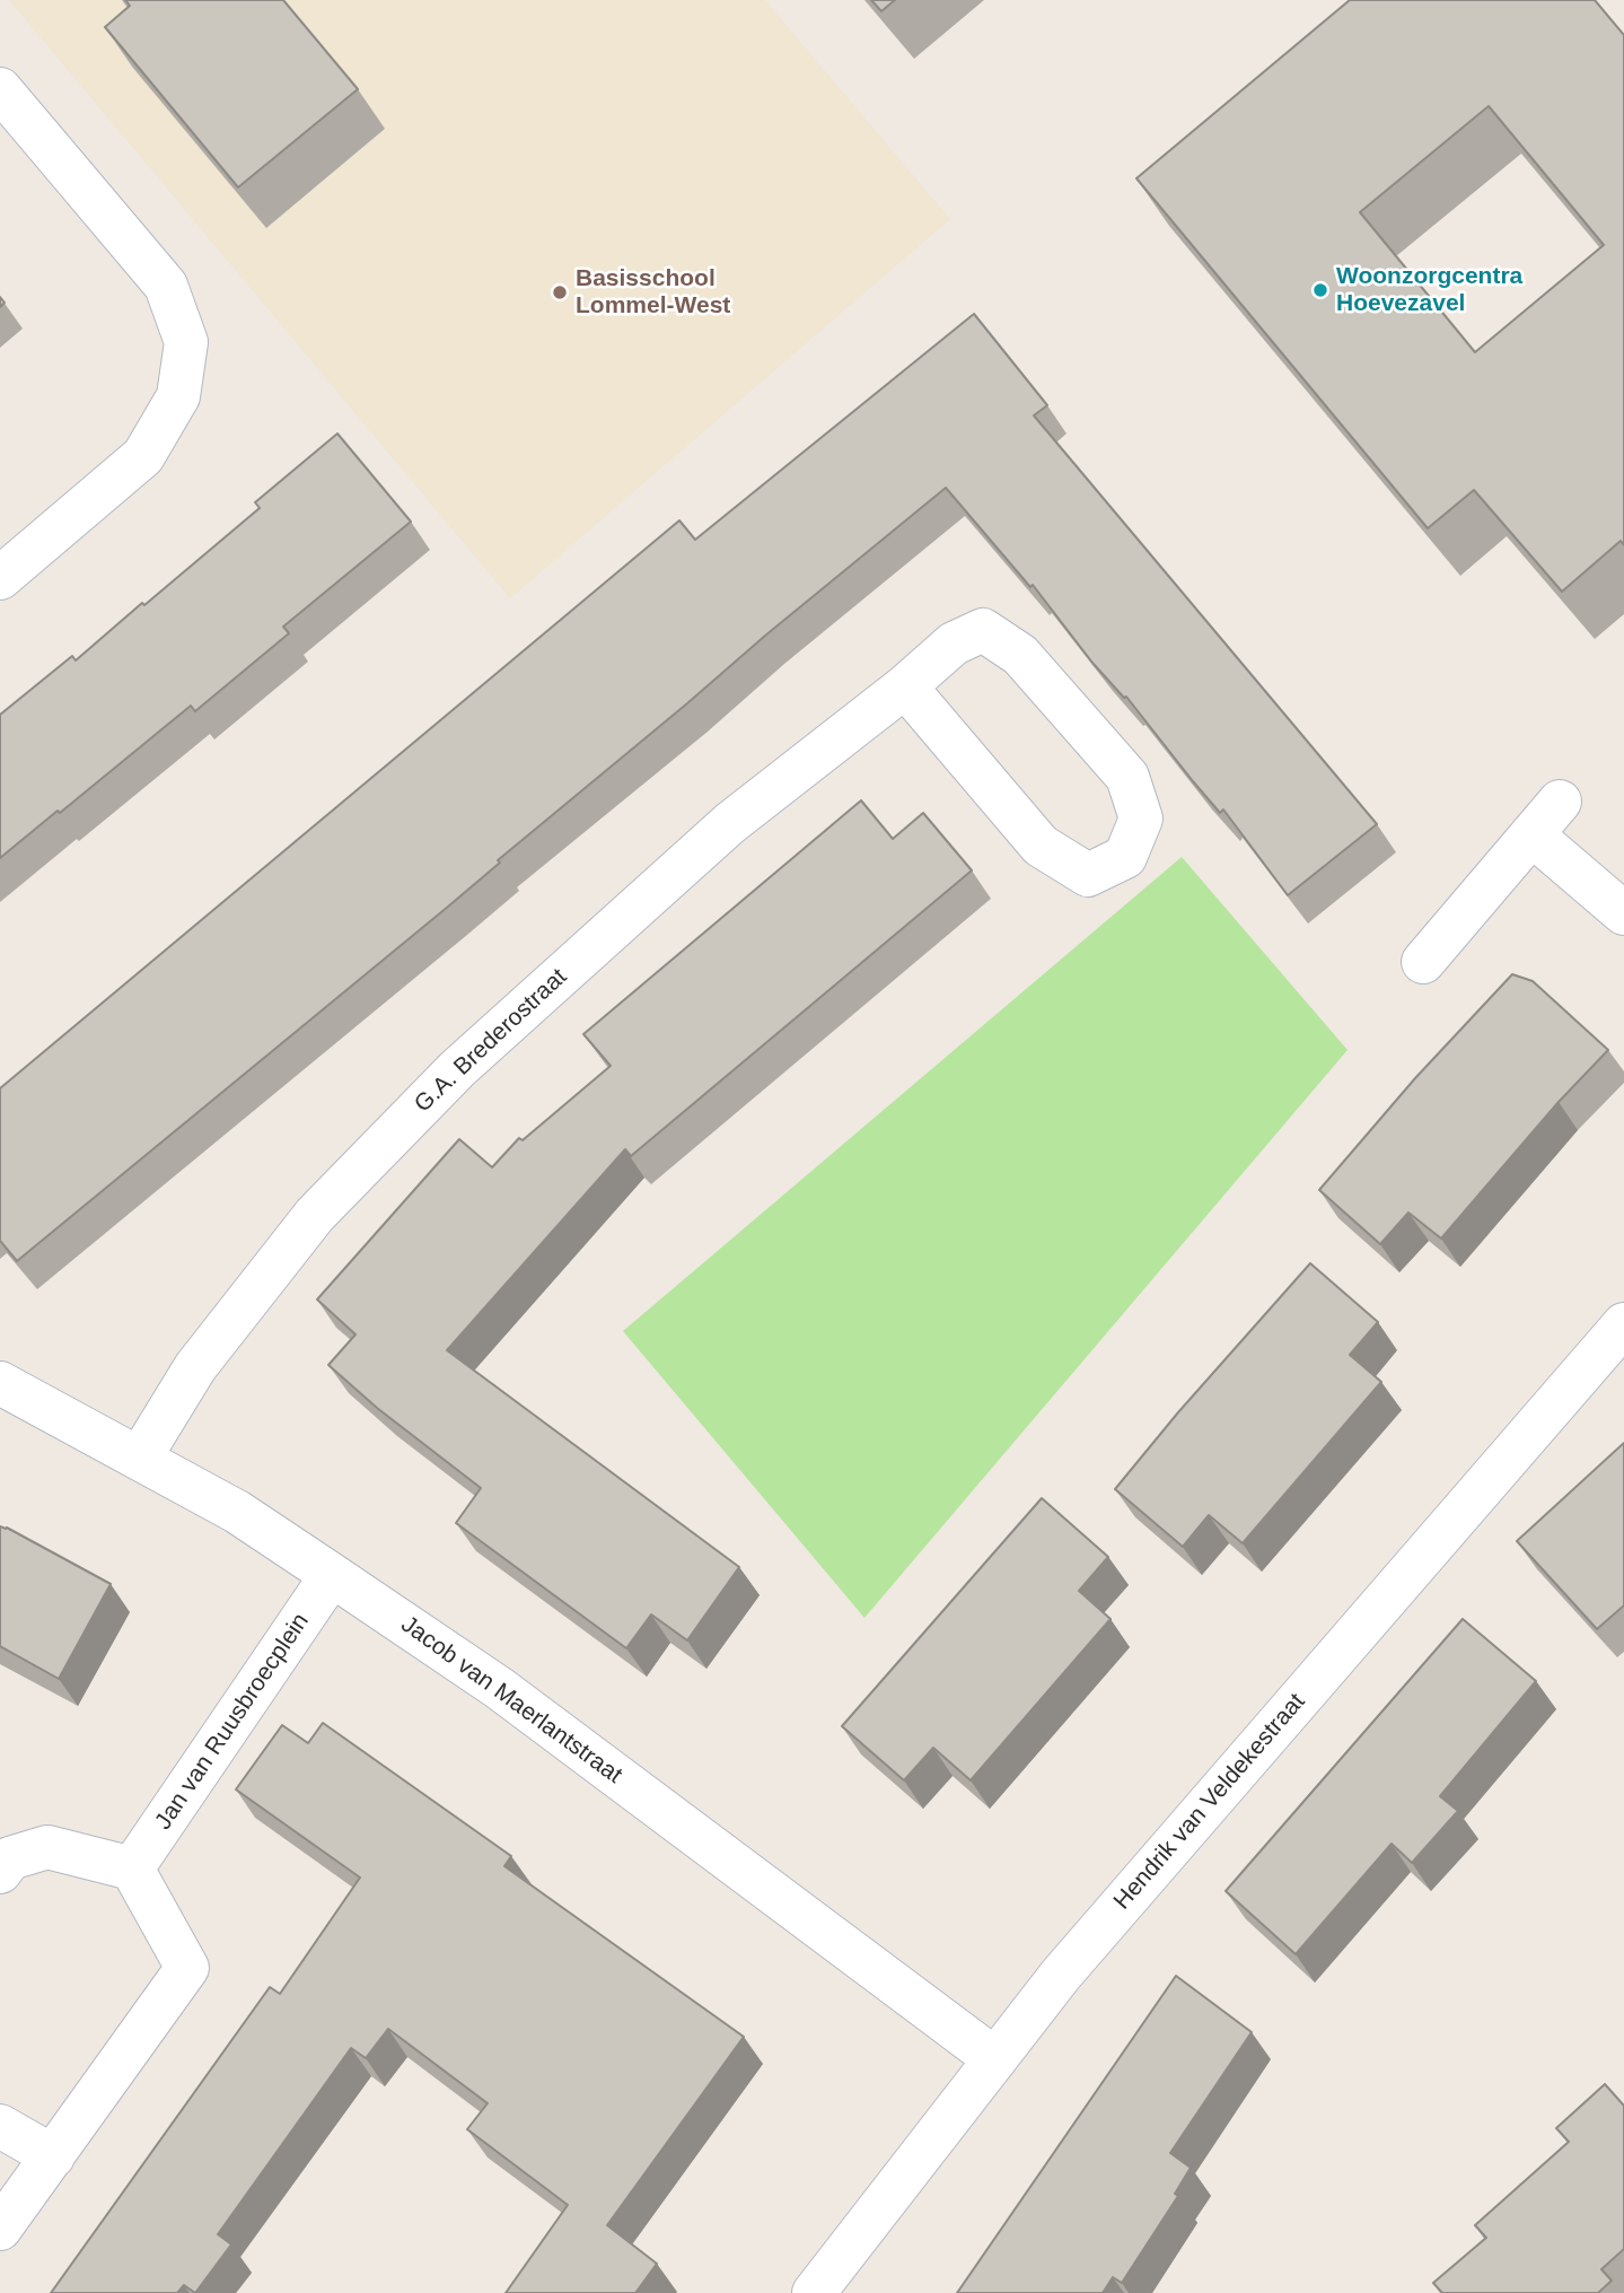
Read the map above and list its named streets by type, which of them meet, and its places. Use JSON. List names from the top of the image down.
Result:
{
  "streets": {
    "street": [
      "G.A. Brederostraat",
      "Jacob van Maerlantstraat",
      "Jan van Ruusbroecplein",
      "Hendrik van Veldekestraat"
    ]
  },
  "crossings": [
    ["G.A. Brederostraat", "Jacob van Maerlantstraat"],
    ["Jacob van Maerlantstraat", "Jan van Ruusbroecplein"],
    ["Jacob van Maerlantstraat", "Hendrik van Veldekestraat"]
  ],
  "places": ["Woonzorgcentra Hoevezavel", "Basisschool Lommel-West"]
}
